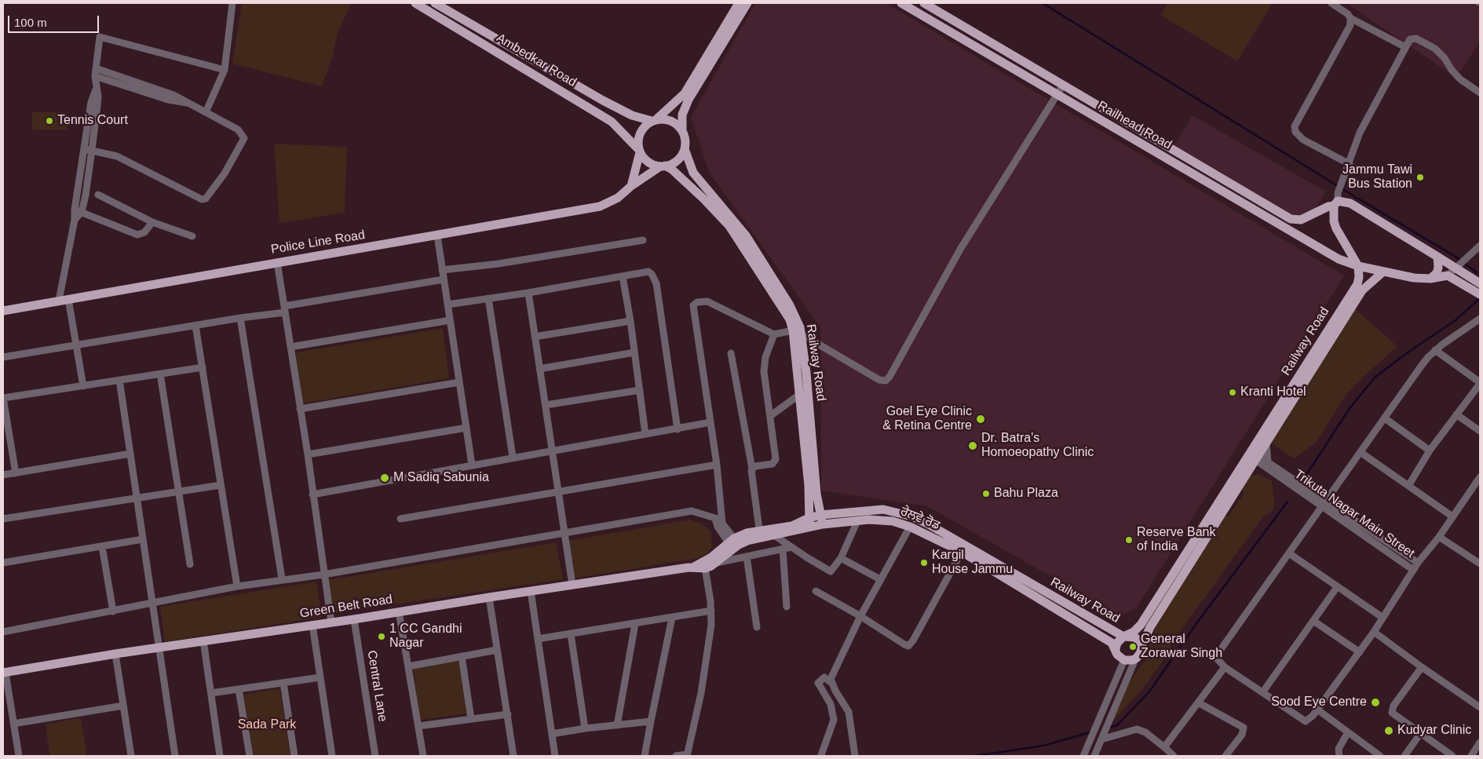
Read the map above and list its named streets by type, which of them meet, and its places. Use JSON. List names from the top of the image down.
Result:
{
  "streets": {
    "main road": [
      "Ambedkar Road",
      "Railhead Road",
      "Police Line Road",
      "Railway Road",
      "ਰੇਲਵੇ ਰੋਡ",
      "Green Belt Road"
    ],
    "street": ["Trikuta Nagar Main Street", "Central Lane"]
  },
  "crossings": [
    ["Ambedkar Road", "Police Line Road"],
    ["Ambedkar Road", "Railway Road"],
    ["Railhead Road", "Railway Road"],
    ["Police Line Road", "Railway Road"],
    ["Railway Road", "Trikuta Nagar Main Street"],
    ["Railway Road", "ਰੇਲਵੇ ਰੋਡ"],
    ["Railway Road", "Green Belt Road"],
    ["Green Belt Road", "Central Lane"]
  ],
  "parks": ["Sada Park"],
  "places": [
    "Tennis Court",
    "Jammu Tawi Bus Station",
    "Kranti Hotel",
    "Goel Eye Clinic & Retina Centre",
    "Dr. Batra's Homoeopathy Clinic",
    "M Sadiq Sabunia",
    "Bahu Plaza",
    "Reserve Bank of India",
    "Kargil House Jammu",
    "1 CC Gandhi Nagar",
    "General Zorawar Singh",
    "Sood Eye Centre",
    "Kudyar Clinic"
  ],
  "scale_bar": "100 m"
}
